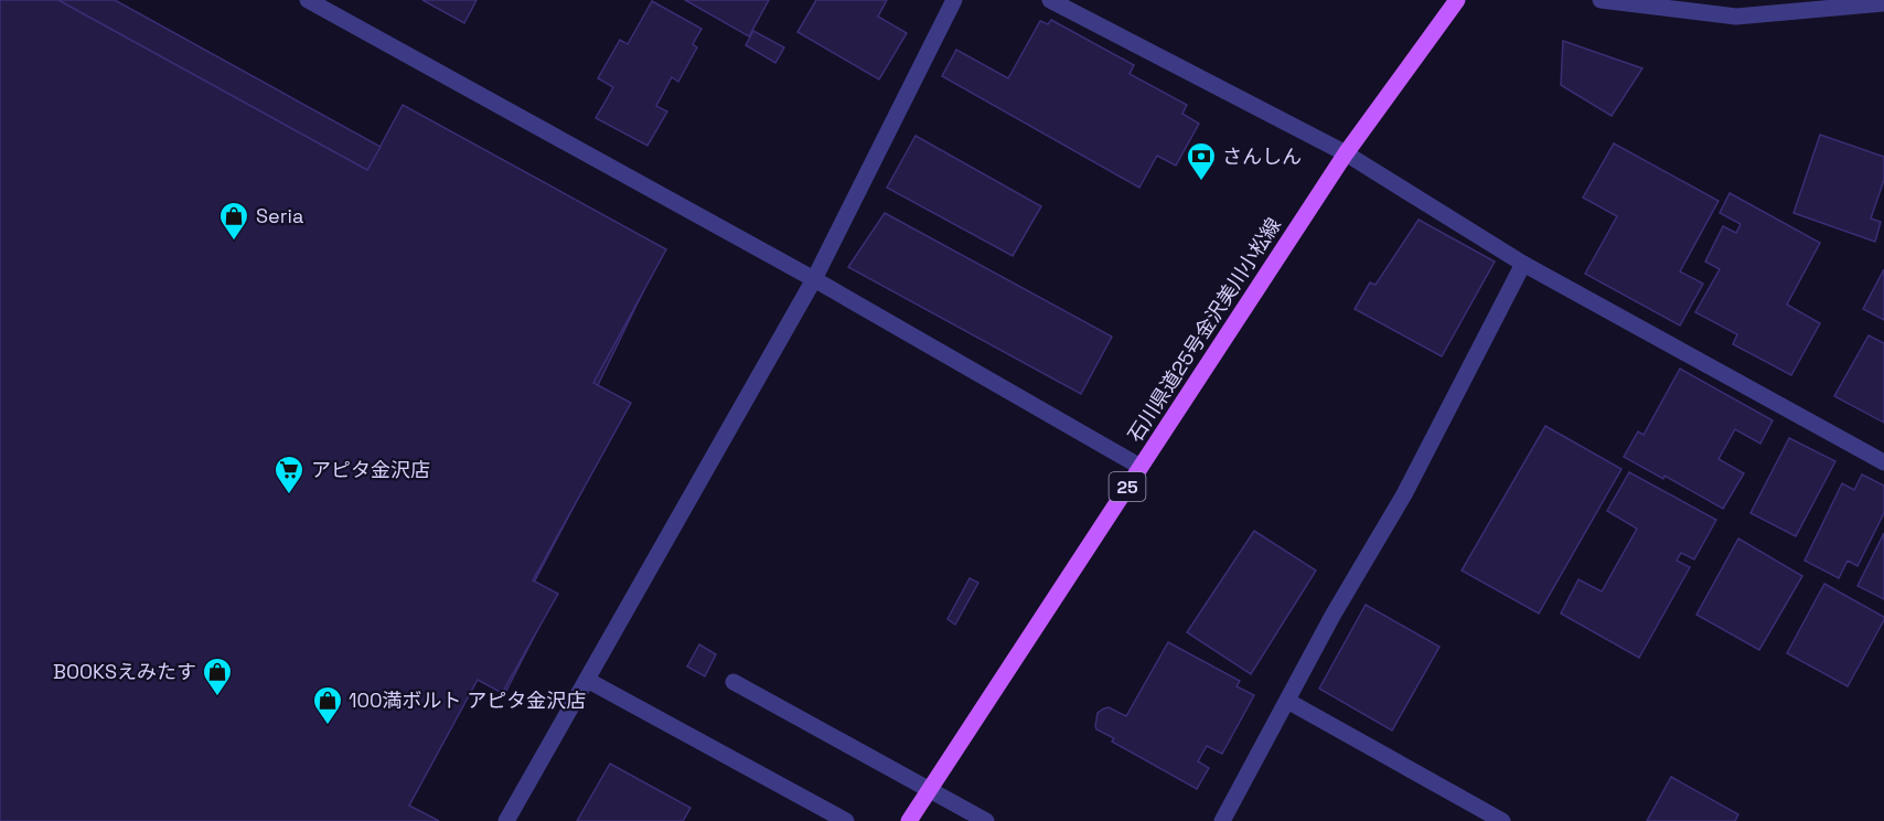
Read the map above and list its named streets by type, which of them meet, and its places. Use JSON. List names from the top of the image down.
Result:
{
  "streets": {
    "main road": ["石川県道25号金沢美川小松線", "25"]
  },
  "places": {
    "bank": ["さんしん"],
    "shop": ["Seria", "BOOKSえみたす", "100満ボルト アピタ金沢店"],
    "supermarket": ["アピタ金沢店"]
  }
}
